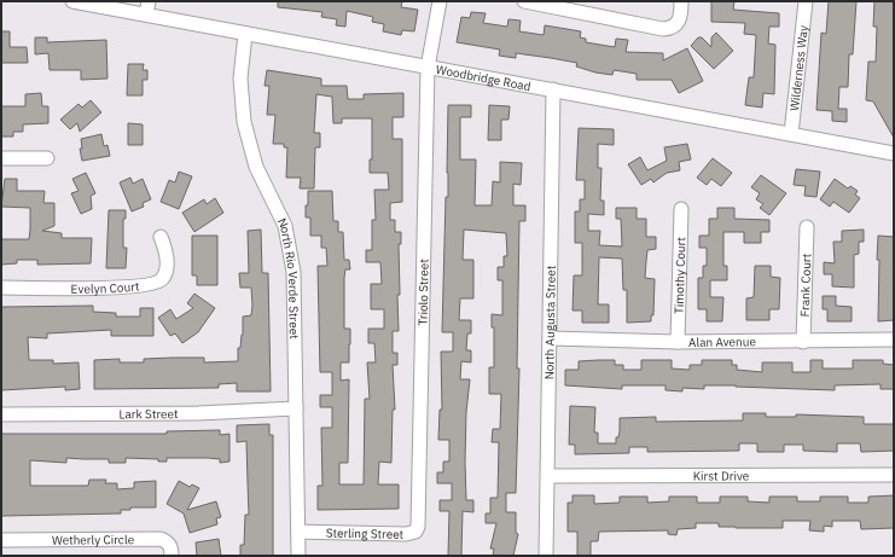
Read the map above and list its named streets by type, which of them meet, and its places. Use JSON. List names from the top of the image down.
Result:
{
  "streets": {
    "street": [
      "Wilderness Way",
      "Woodbridge Road",
      "Timothy Court",
      "North Rio Verde Street",
      "Frank Court",
      "Evelyn Court",
      "Triolo Street",
      "North Augusta Street",
      "Alan Avenue",
      "Lark Street",
      "Kirst Drive",
      "Sterling Street",
      "Wetherly Circle"
    ]
  },
  "crossings": [
    ["Wilderness Way", "Woodbridge Road"],
    ["Woodbridge Road", "North Rio Verde Street"],
    ["Woodbridge Road", "Triolo Street"],
    ["Woodbridge Road", "North Augusta Street"],
    ["Timothy Court", "Alan Avenue"],
    ["North Rio Verde Street", "Lark Street"],
    ["North Rio Verde Street", "Sterling Street"],
    ["Frank Court", "Alan Avenue"],
    ["Triolo Street", "Sterling Street"],
    ["North Augusta Street", "Alan Avenue"],
    ["North Augusta Street", "Kirst Drive"]
  ]
}
